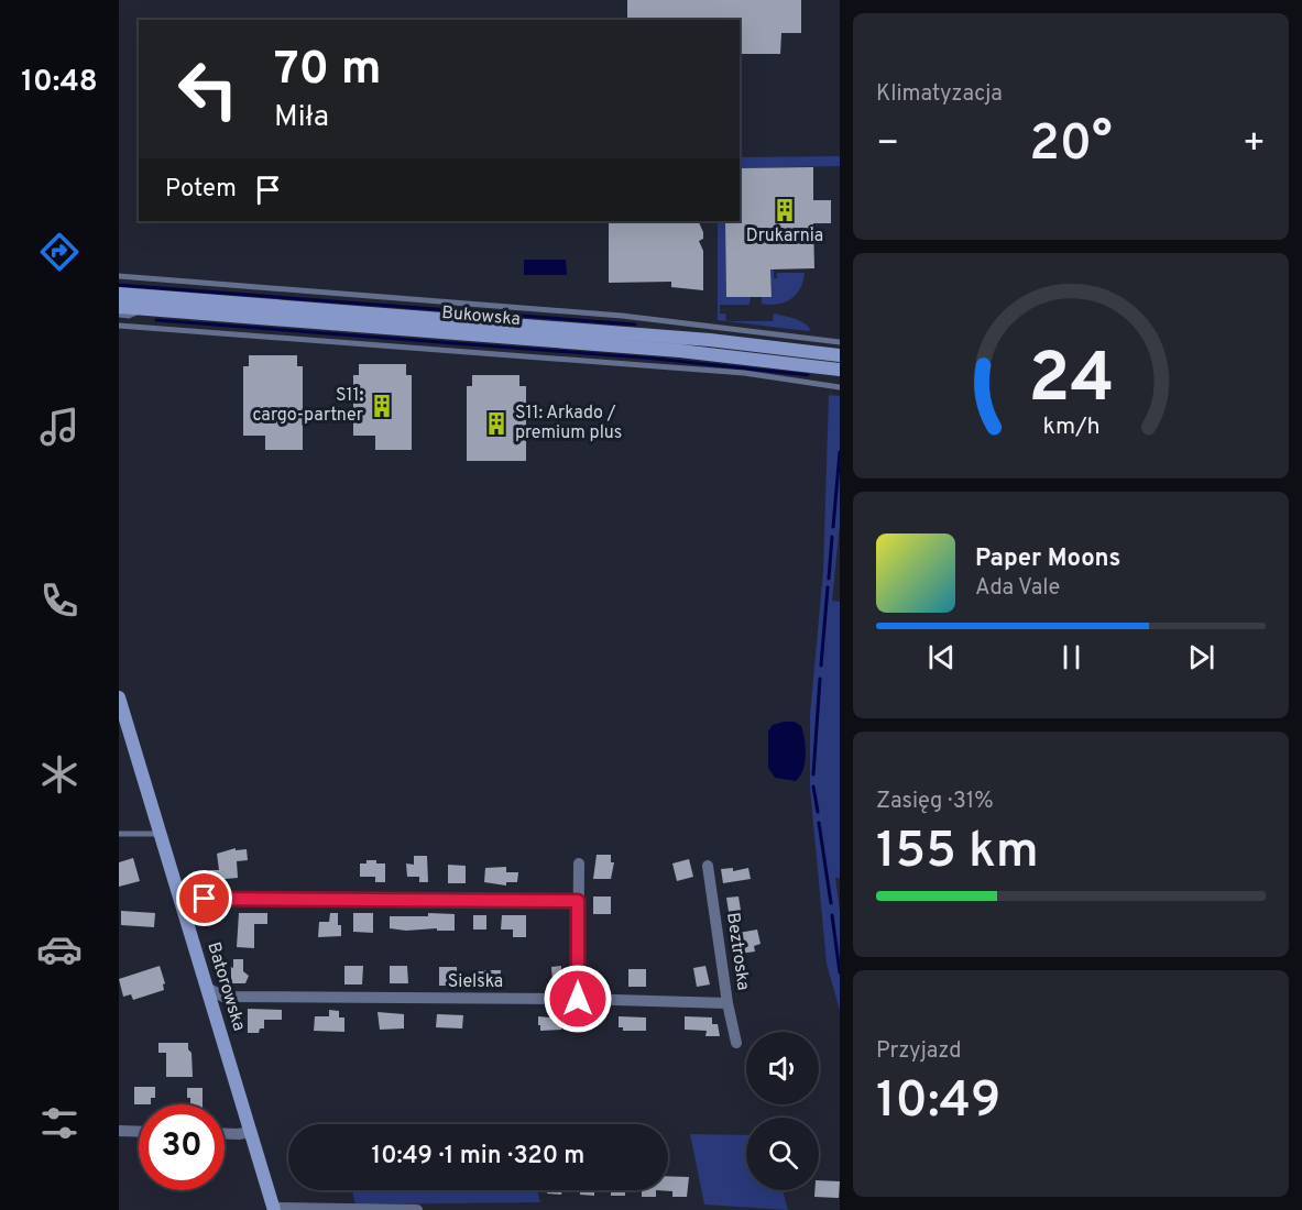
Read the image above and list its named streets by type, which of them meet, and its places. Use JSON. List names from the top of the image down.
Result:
{
  "streets": {
    "main road": ["Bukowska", "Batorowska"],
    "street": ["Beztroska", "Sielska"]
  },
  "crossings": [
    ["Beztroska", "Sielska"],
    ["Sielska", "Batorowska"]
  ],
  "places": {
    "building": ["Drukarnia", "S11: cargo-partner", "S11: Arkado / premium plus"]
  },
  "page": {
    "tabs": "10:48",
    "tile": [
      "Klimatyzacja",
      ["Zasięg · 31%", "155 km"],
      ["Przyjazd", "10:49"]
    ],
    "turn": ["70 m", "Miła"],
    "heat": ["−", "20°", "+"],
    "then": "Potem",
    "song": ["Paper Moons", "Ada Vale"],
    "limit": "30",
    "trip": "10:49 · 1 min · 320 m",
    "gauge": ["24", "km/h"]
  }
}
